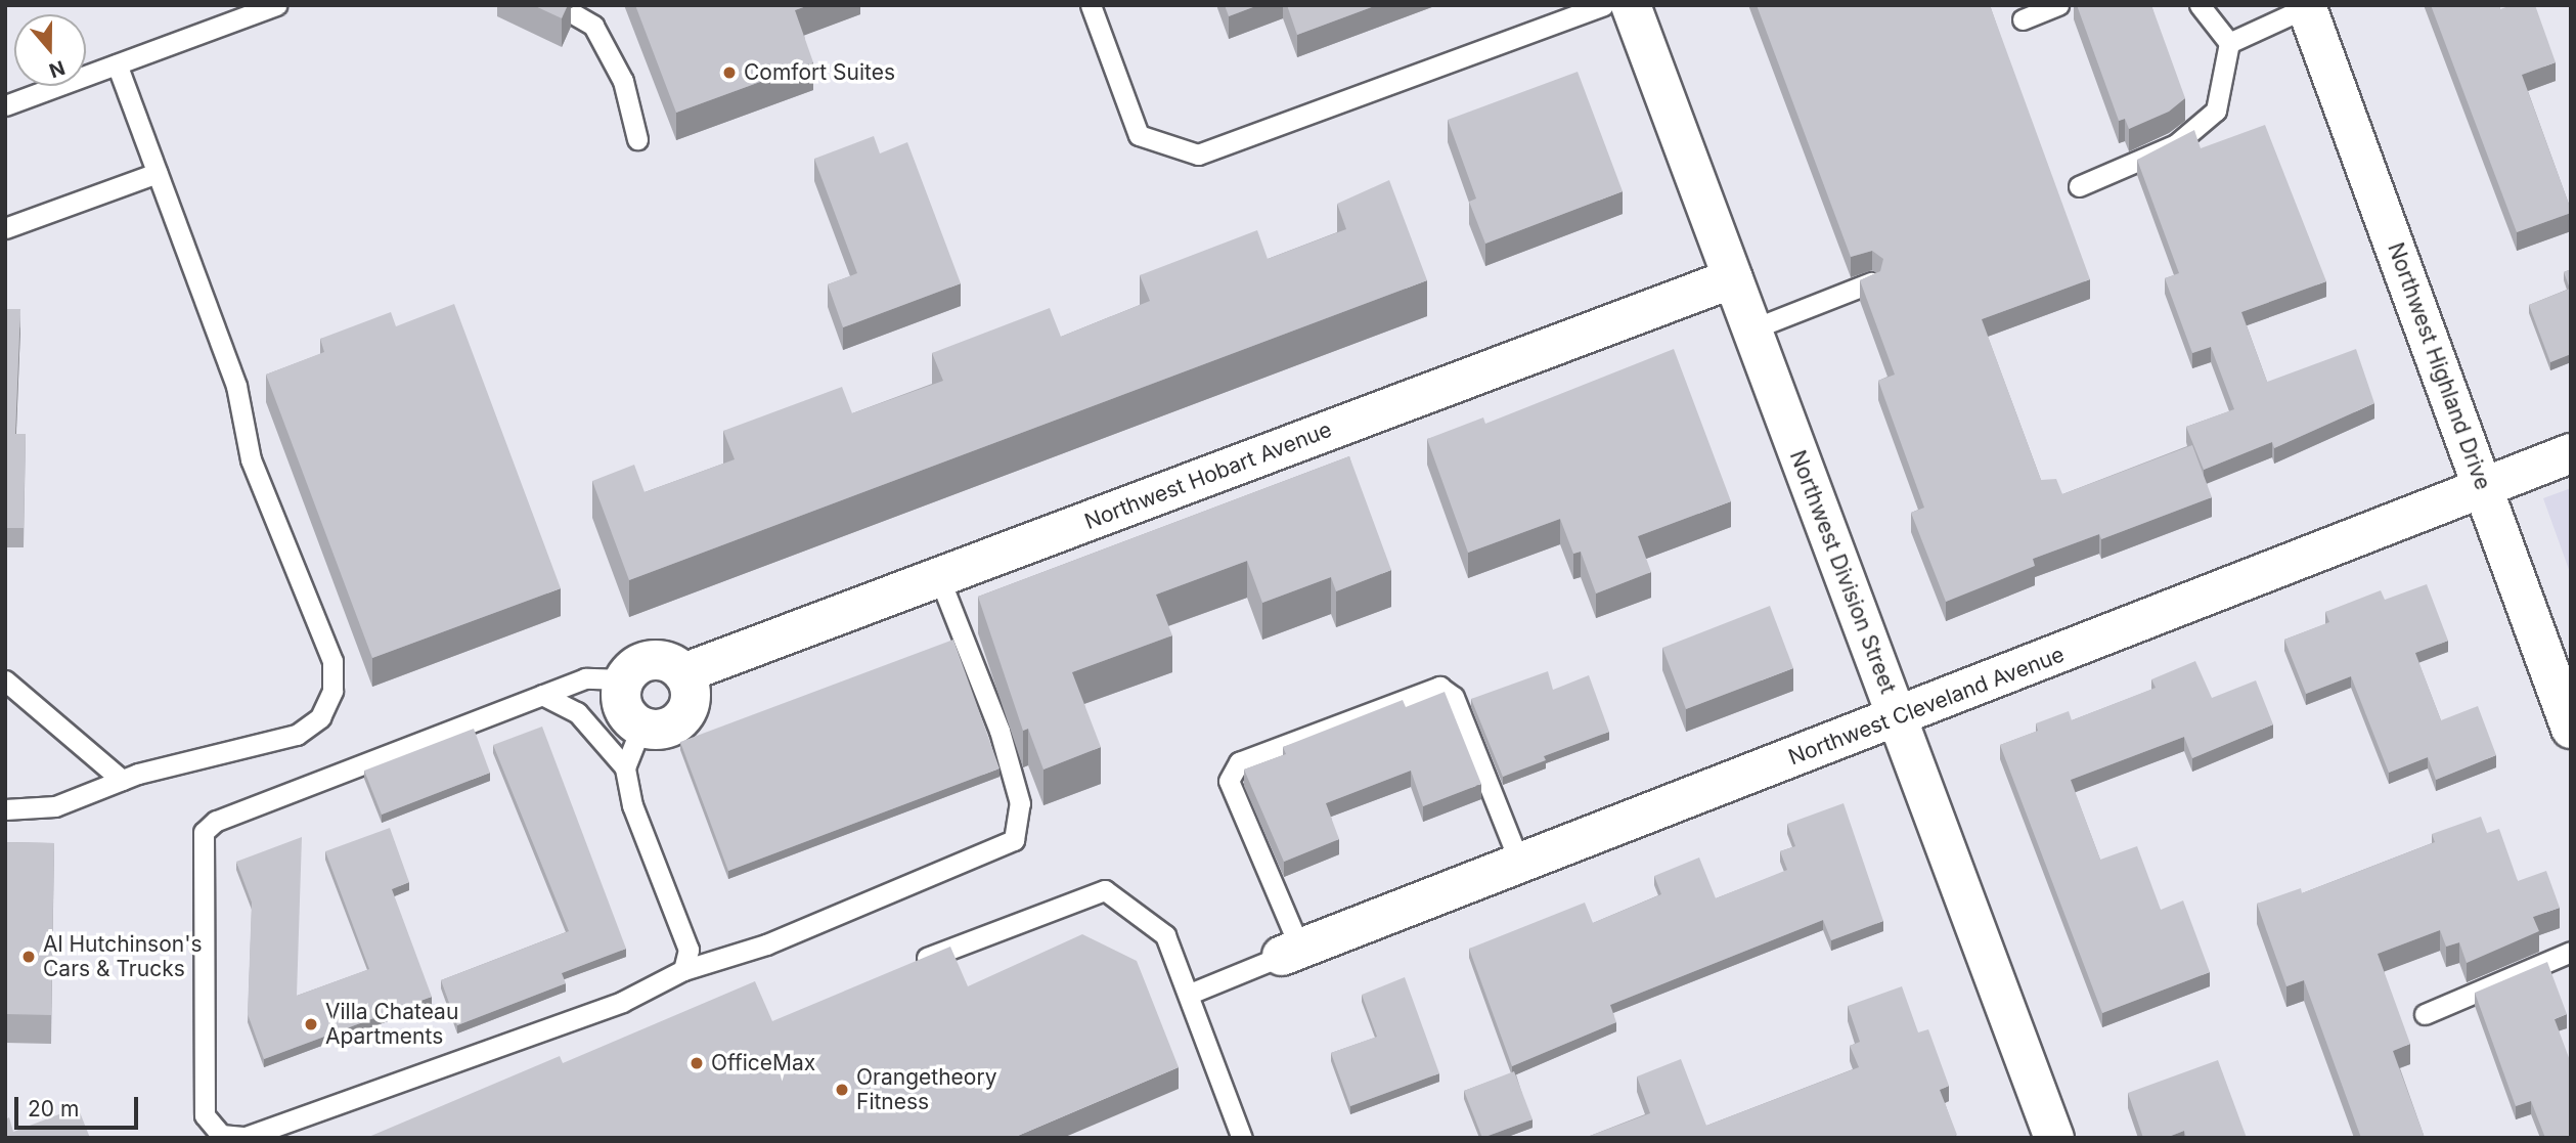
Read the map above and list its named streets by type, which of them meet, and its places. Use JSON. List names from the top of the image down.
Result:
{
  "streets": {
    "street": [
      "Northwest Highland Drive",
      "Northwest Hobart Avenue",
      "Northwest Division Street",
      "Northwest Cleveland Avenue"
    ]
  },
  "crossings": [
    ["Northwest Highland Drive", "Northwest Cleveland Avenue"],
    ["Northwest Hobart Avenue", "Northwest Division Street"],
    ["Northwest Division Street", "Northwest Cleveland Avenue"]
  ],
  "places": [
    "Comfort Suites",
    "Al Hutchinson's Cars & Trucks",
    "Villa Chateau Apartments",
    "OfficeMax",
    "Orangetheory Fitness"
  ],
  "scale_bar": "20 m",
  "north": "bottom"
}
